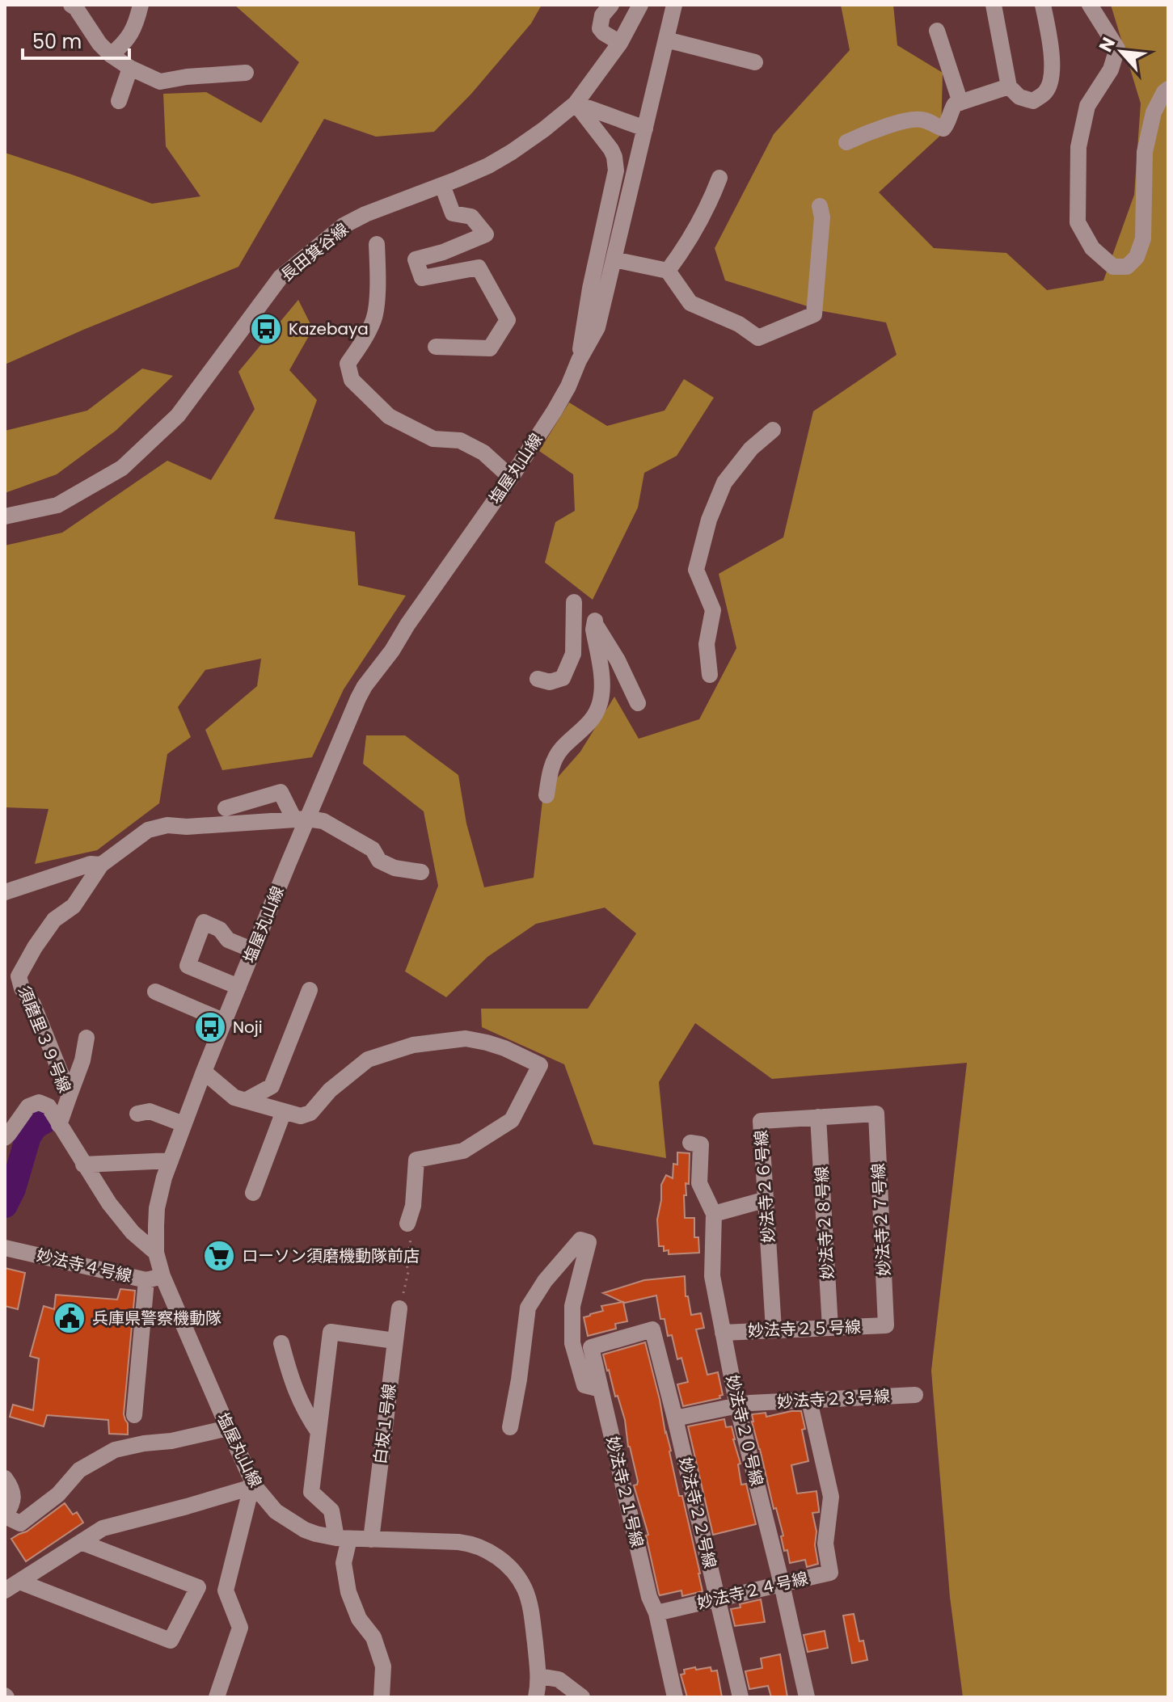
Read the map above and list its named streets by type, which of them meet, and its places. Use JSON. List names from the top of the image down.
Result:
{
  "streets": {
    "street": [
      "長田箕谷線",
      "塩屋丸山線",
      "須磨里３９号線",
      "妙法寺２６号線",
      "妙法寺２７号線",
      "妙法寺２８号線",
      "妙法寺４号線",
      "妙法寺２５号線",
      "妙法寺２３号線",
      "白坂１号線",
      "妙法寺２０号線",
      "妙法寺２１号線",
      "妙法寺２２号線",
      "妙法寺２４号線"
    ]
  },
  "crossings": [
    ["塩屋丸山線", "妙法寺４号線"],
    ["塩屋丸山線", "白坂１号線"],
    ["妙法寺２６号線", "妙法寺２７号線"],
    ["妙法寺２６号線", "妙法寺２８号線"],
    ["妙法寺２６号線", "妙法寺２５号線"],
    ["妙法寺２７号線", "妙法寺２５号線"],
    ["妙法寺２８号線", "妙法寺２５号線"],
    ["妙法寺２５号線", "妙法寺２０号線"],
    ["妙法寺２３号線", "妙法寺２０号線"],
    ["妙法寺２３号線", "妙法寺２２号線"],
    ["妙法寺２３号線", "妙法寺２４号線"],
    ["妙法寺２０号線", "妙法寺２４号線"],
    ["妙法寺２１号線", "妙法寺２２号線"],
    ["妙法寺２１号線", "妙法寺２４号線"],
    ["妙法寺２２号線", "妙法寺２４号線"]
  ],
  "places": {
    "bus stop": ["Kazebaya", "Noji"],
    "supermarket": ["ローソン須磨機動隊前店"],
    "public building": ["兵庫県警察機動隊"]
  },
  "scale_bar": "50 m",
  "north": "top left"
}
